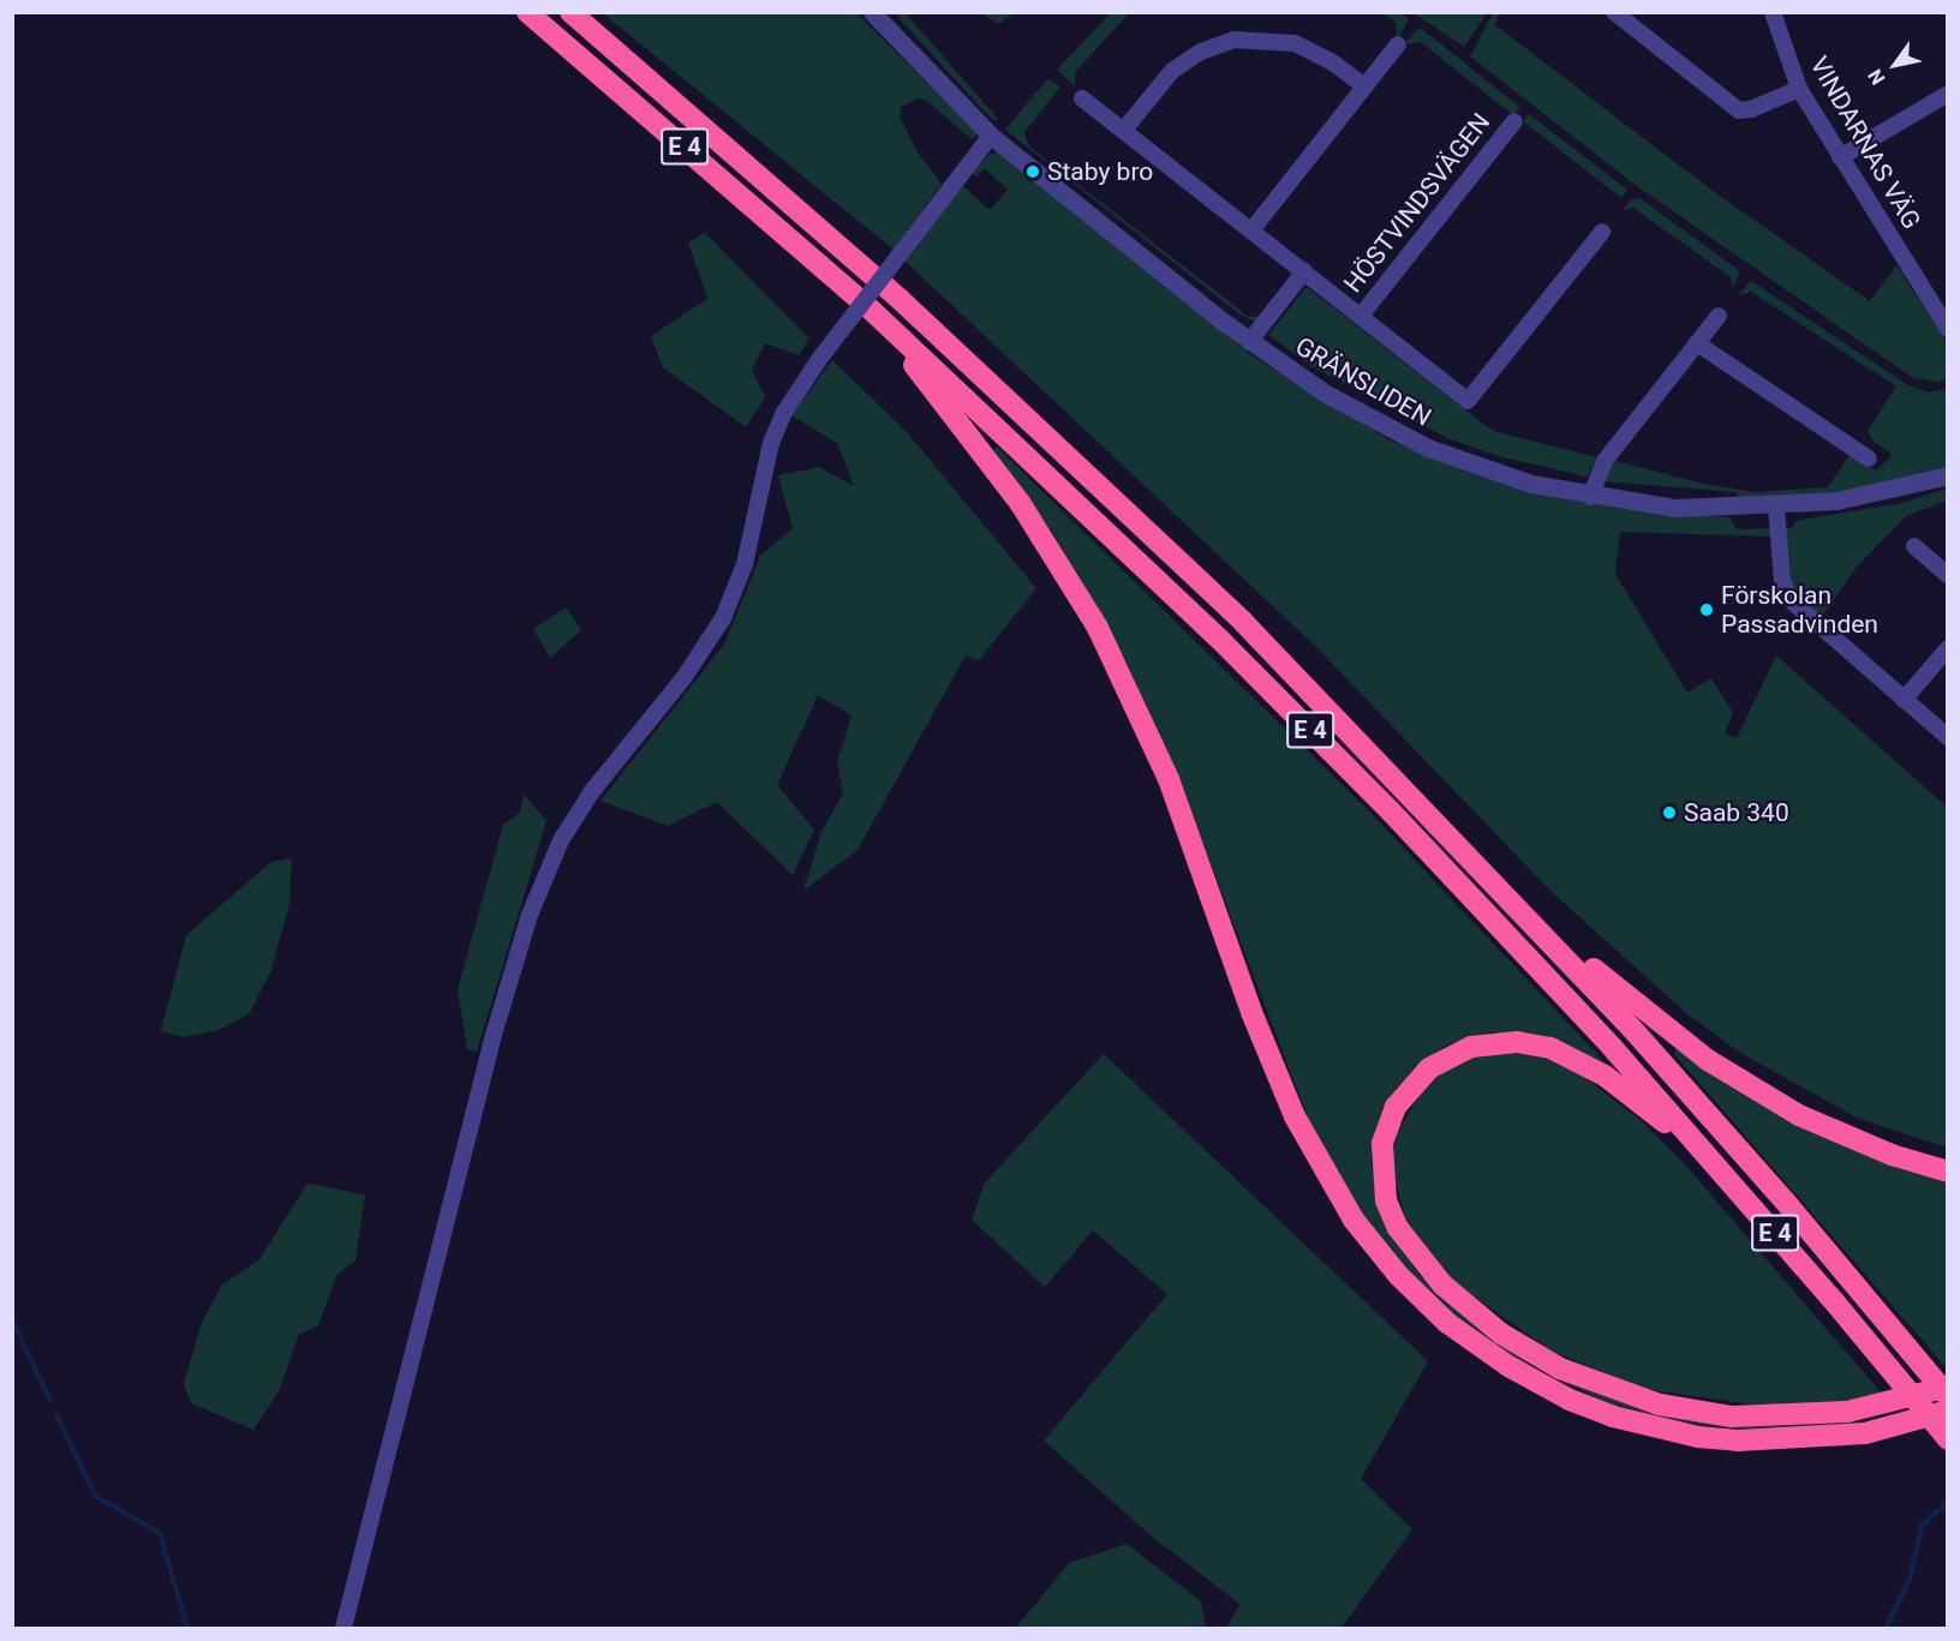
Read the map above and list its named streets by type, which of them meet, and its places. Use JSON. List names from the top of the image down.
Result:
{
  "streets": {
    "highway": ["E 4"],
    "street": ["VINDARNAS VÄG", "HÖSTVINDSVÄGEN", "GRÄNSLIDEN"]
  },
  "crossings": [
    ["HÖSTVINDSVÄGEN", "GRÄNSLIDEN"]
  ],
  "places": ["Staby bro", "Förskolan Passadvinden", "Saab 340"],
  "north": "bottom left"
}
